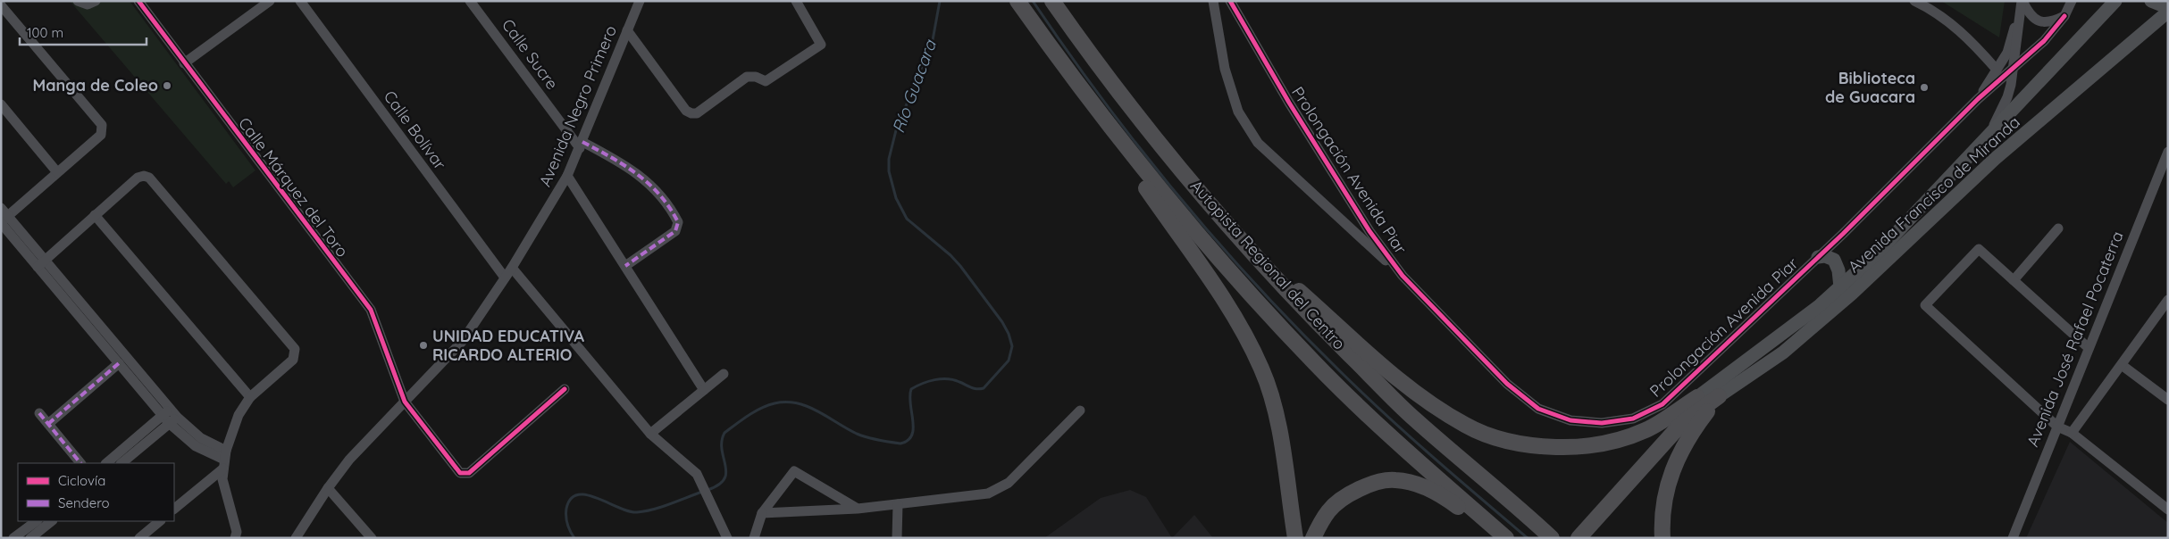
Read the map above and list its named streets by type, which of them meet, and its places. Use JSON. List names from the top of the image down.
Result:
{
  "streets": {
    "highway": ["Autopista Regional del Centro"],
    "main road": ["Avenida Francisco de Miranda"],
    "street": [
      "Calle Sucre",
      "Avenida Negro Primero",
      "Calle Bolívar",
      "Prolongación Avenida Piar",
      "Calle Márquez del Toro",
      "Avenida José Rafael Pocaterra"
    ]
  },
  "crossings": [
    ["Calle Sucre", "Avenida Negro Primero"],
    ["Avenida Negro Primero", "Calle Bolívar"],
    ["Avenida Negro Primero", "Calle Márquez del Toro"]
  ],
  "water": ["Río Guacara"],
  "places": ["Manga de Coleo", "Biblioteca de Guacara", "UNIDAD EDUCATIVA RICARDO ALTERIO"],
  "legend": ["Ciclovía", "Sendero"],
  "scale_bar": "100 m"
}
